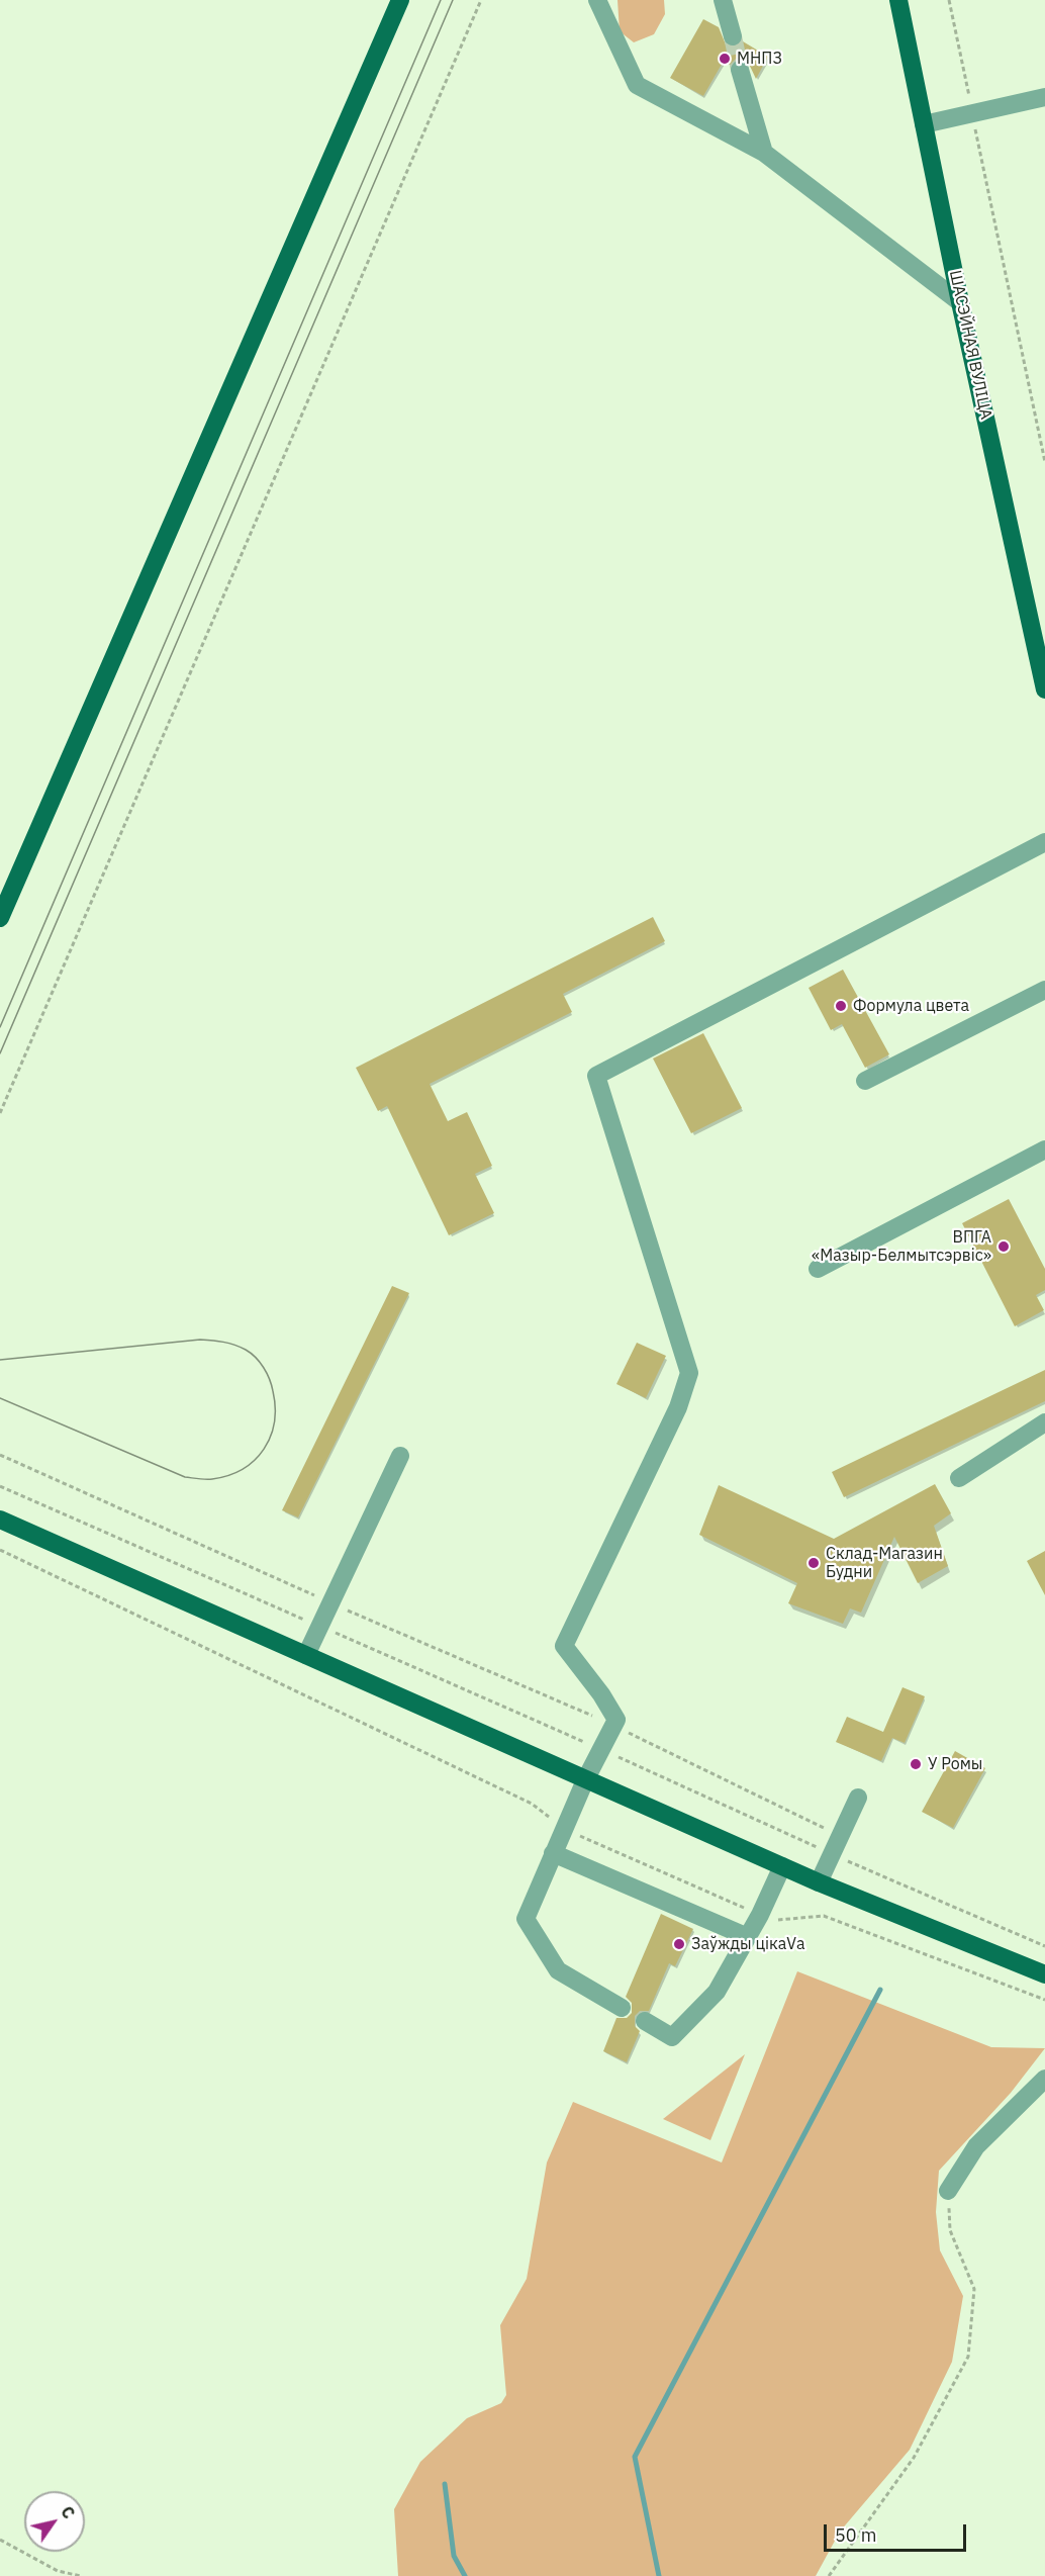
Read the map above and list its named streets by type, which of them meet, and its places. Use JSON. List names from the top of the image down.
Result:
{
  "streets": {
    "main road": ["ШАСЭЙНАЯ ВУЛІЦА"]
  },
  "places": [
    "МНПЗ",
    "Формула цвета",
    "ВПГА «Мазыр-Белмытсэрвіс»",
    "Склад-Магазин Будни",
    "У Ромы",
    "Заўжды цікаVа"
  ],
  "scale_bar": "50 m",
  "north": "top right"
}
